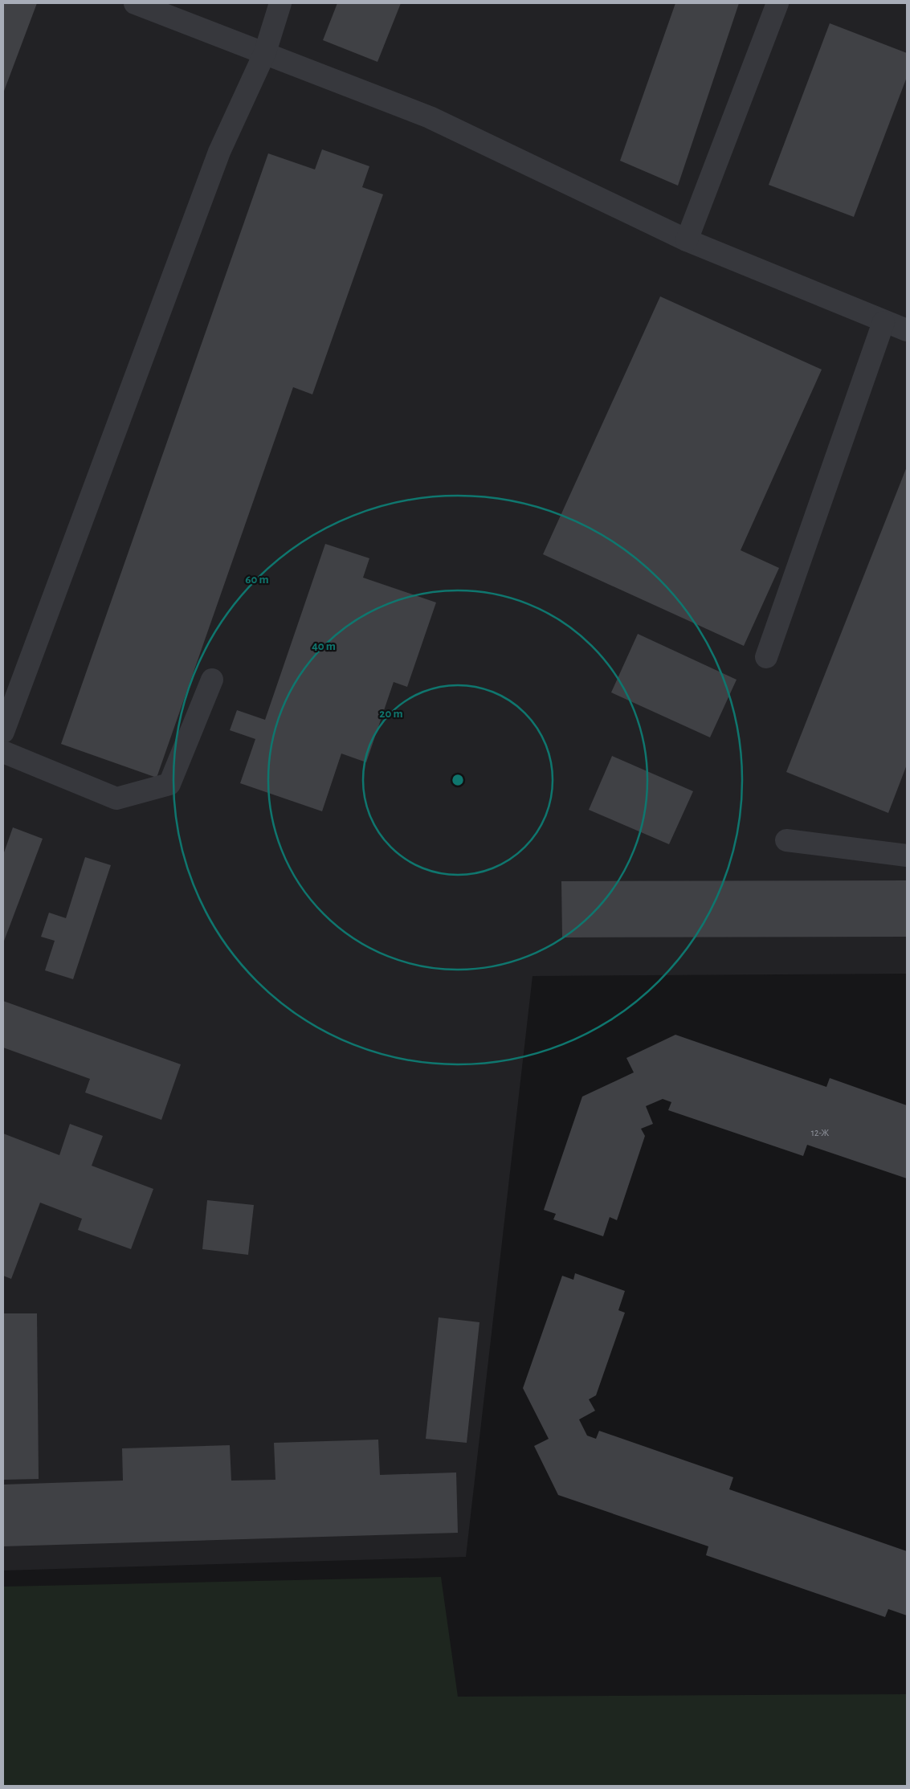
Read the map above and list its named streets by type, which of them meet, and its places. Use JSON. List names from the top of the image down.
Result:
{
  "house_numbers": ["12-Ж"],
  "rings": ["60 m", "40 m", "20 m"]
}
